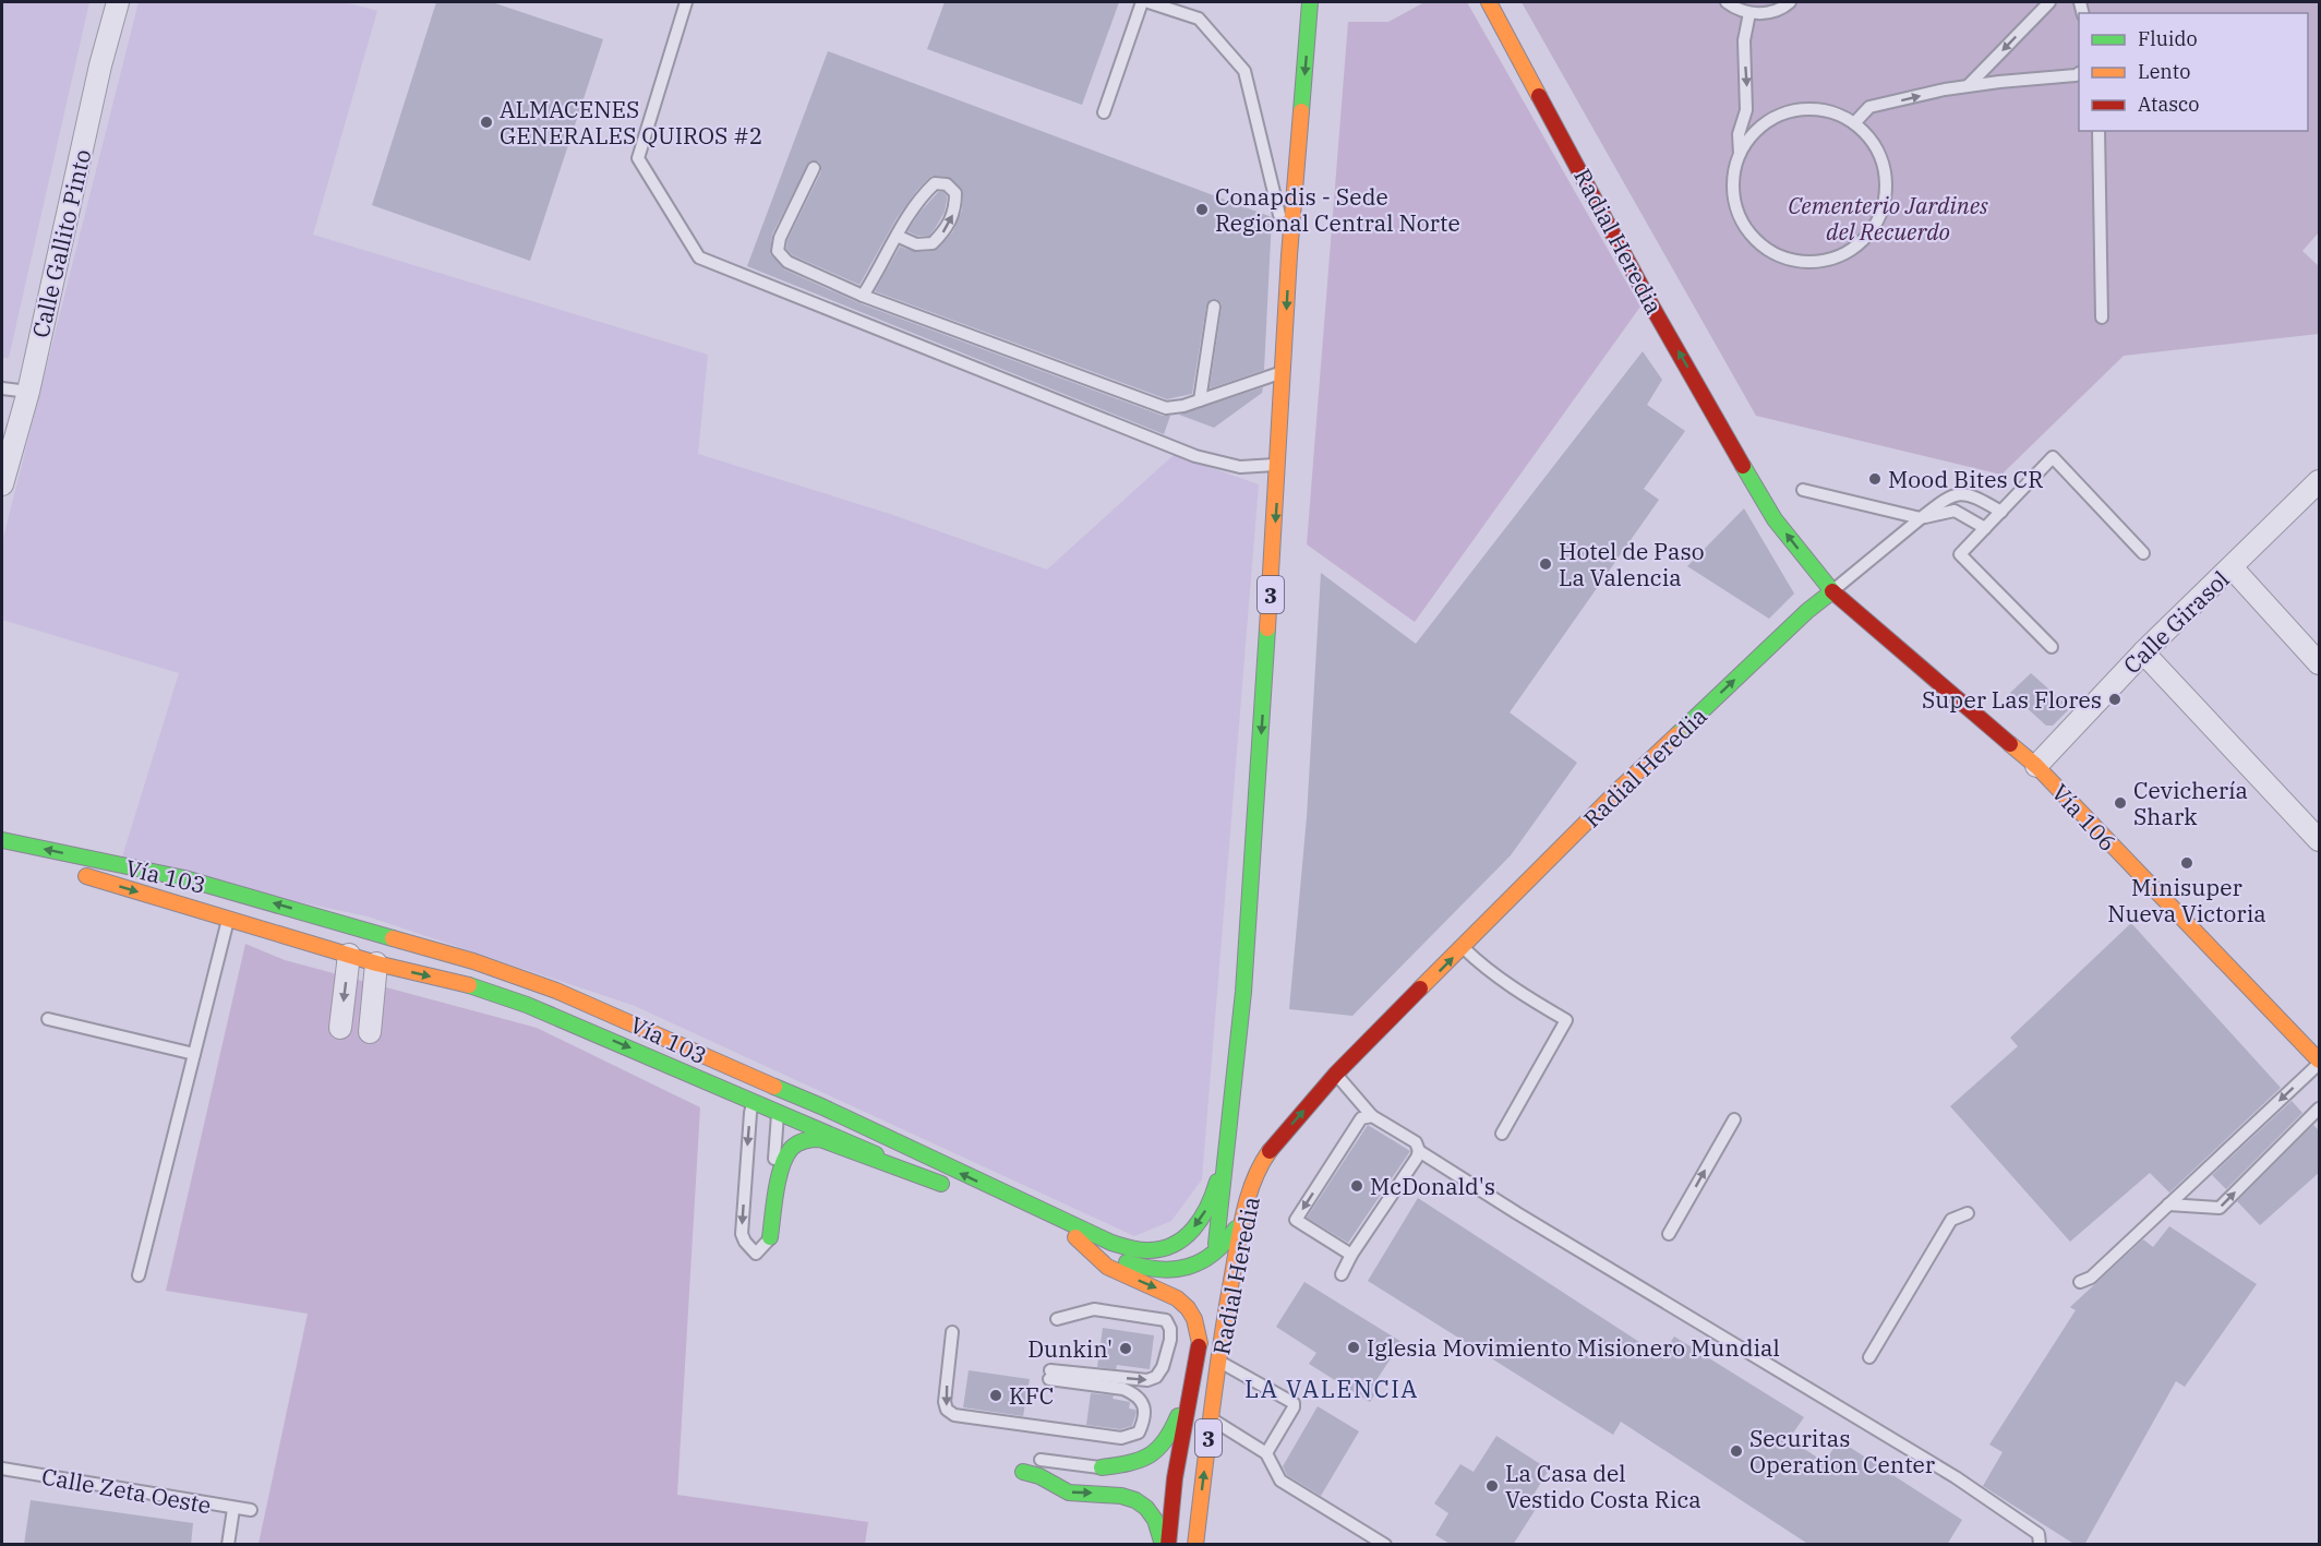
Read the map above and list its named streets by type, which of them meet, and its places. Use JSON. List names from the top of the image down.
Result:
{
  "streets": {
    "main road": [
      "Radial Heredia",
      "3",
      "Vía 106",
      "Vía 103"
    ],
    "street": ["Calle Gallito Pinto", "Calle Girasol"],
    "lane": ["Calle Zeta Oeste"]
  },
  "crossings": [
    ["Radial Heredia", "Vía 106"],
    ["Radial Heredia", "Vía 103"],
    ["Calle Girasol", "Vía 106"]
  ],
  "districts": ["LA VALENCIA"],
  "parks": ["Cementerio Jardines del Recuerdo"],
  "places": [
    "ALMACENES GENERALES QUIROS #2",
    "Conapdis - Sede Regional Central Norte",
    "Mood Bites CR",
    "Hotel de Paso La Valencia",
    "Super Las Flores",
    "Cevichería Shark",
    "Minisuper Nueva Victoria",
    "McDonald's",
    "Iglesia Movimiento Misionero Mundial",
    "Dunkin'",
    "KFC",
    "Securitas Operation Center",
    "La Casa del Vestido Costa Rica"
  ],
  "legend": ["Fluido", "Lento", "Atasco"]
}
